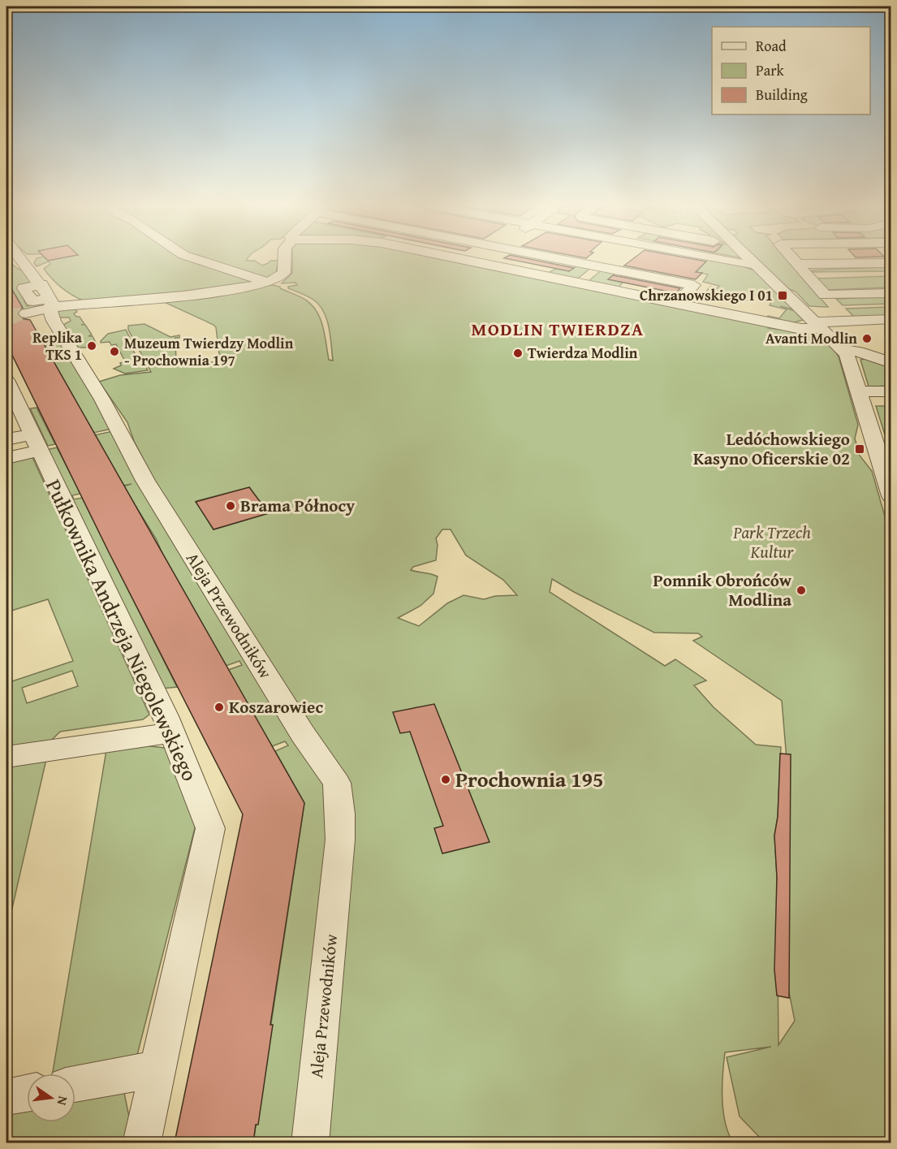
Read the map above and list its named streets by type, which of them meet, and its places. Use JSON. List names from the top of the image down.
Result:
{
  "streets": {
    "street": ["Aleja Przewodników", "Pułkownika Andrzeja Niegolewskiego"]
  },
  "districts": ["MODLIN TWIERDZA"],
  "parks": ["Park Trzech Kultur"],
  "places": {
    "transit": ["Chrzanowskiego I 01", "Ledóchowskiego Kasyno Oficerskie 02"],
    "other": [
      "Avanti Modlin",
      "Replika TKS 1",
      "Muzeum Twierdzy Modlin - Prochownia 197",
      "Twierdza Modlin",
      "Brama Północy",
      "Pomnik Obrońców Modlina",
      "Koszarowiec",
      "Prochownia 195"
    ]
  },
  "legend": ["Road", "Park", "Building"],
  "north": "right"
}
